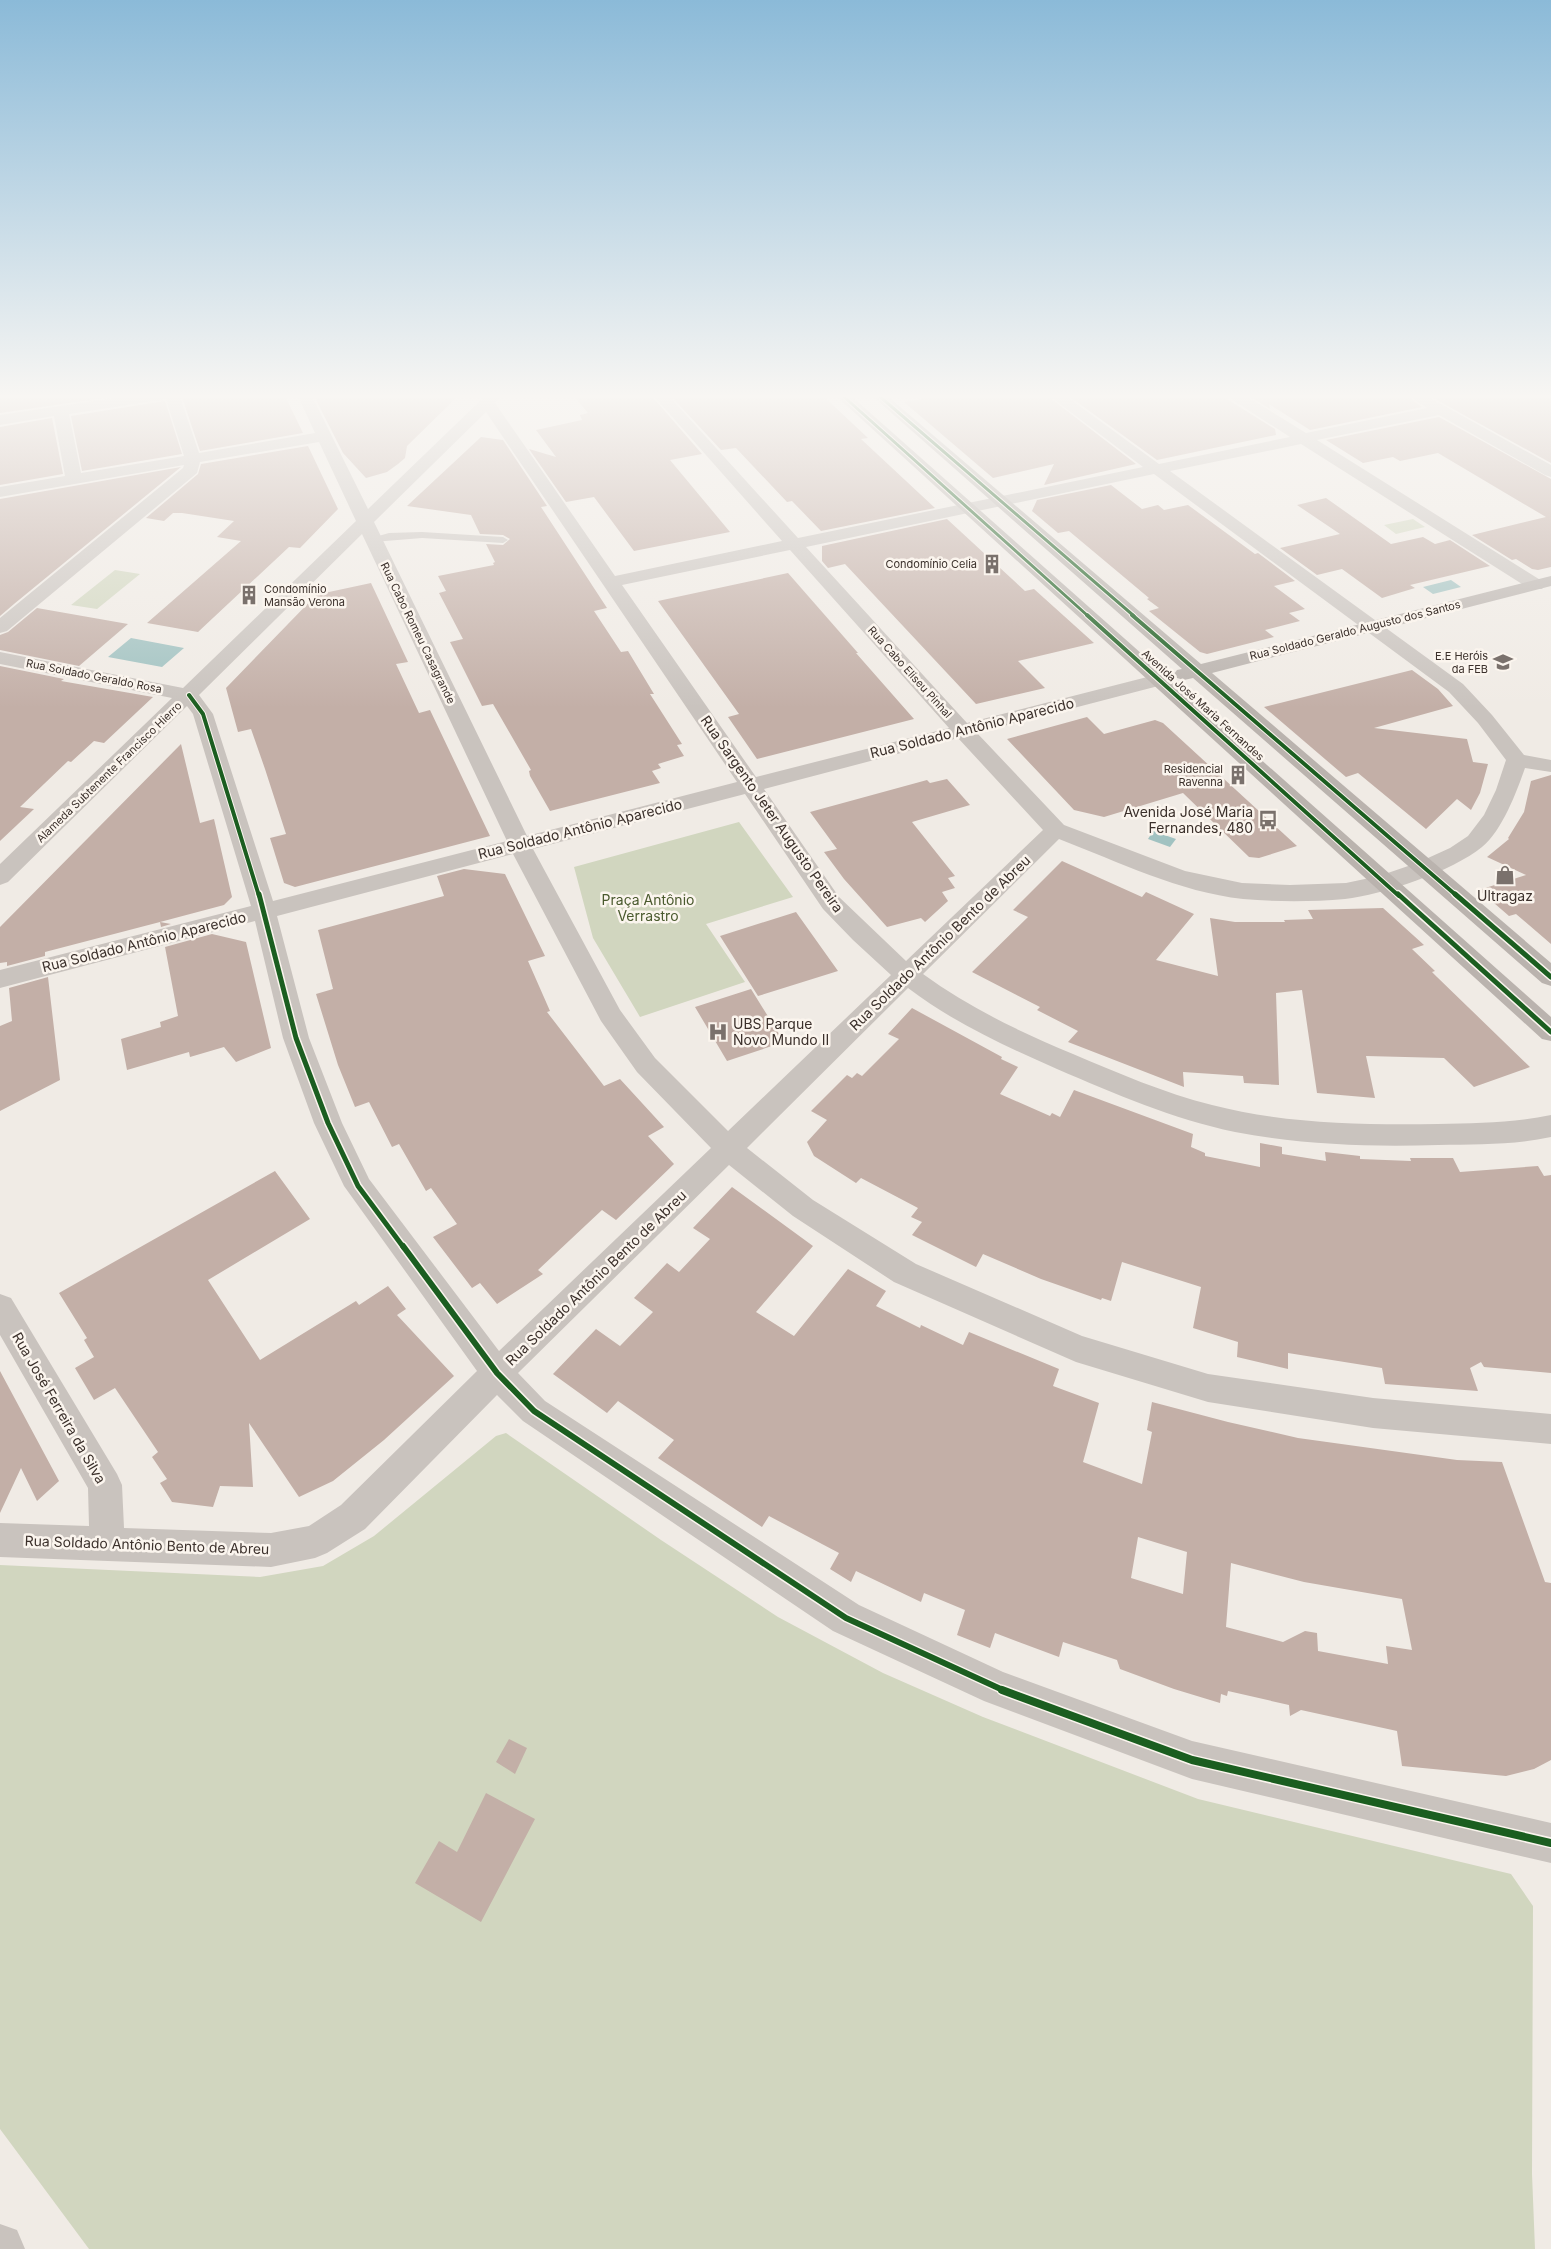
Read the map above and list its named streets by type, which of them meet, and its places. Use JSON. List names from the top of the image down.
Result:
{
  "streets": {
    "main road": ["Rua Soldado Geraldo Augusto dos Santos", "Avenida José Maria Fernandes"],
    "street": [
      "Rua Cabo Romeu Casagrande",
      "Rua Cabo Eliseu Pinhal",
      "Rua Soldado Geraldo Rosa",
      "Rua Soldado Antônio Aparecido",
      "Alameda Subtenente Francisco Hierro",
      "Rua Sargento Jeter Augusto Pereira",
      "Rua Soldado Antônio Bento de Abreu",
      "Rua José Ferreira da Silva"
    ]
  },
  "crossings": [
    ["Rua Soldado Geraldo Augusto dos Santos", "Avenida José Maria Fernandes"],
    ["Rua Soldado Geraldo Augusto dos Santos", "Rua Soldado Antônio Aparecido"],
    ["Rua Cabo Romeu Casagrande", "Rua Soldado Antônio Aparecido"],
    ["Rua Cabo Romeu Casagrande", "Alameda Subtenente Francisco Hierro"],
    ["Rua Cabo Romeu Casagrande", "Rua Soldado Antônio Bento de Abreu"],
    ["Rua Cabo Eliseu Pinhal", "Avenida José Maria Fernandes"],
    ["Rua Cabo Eliseu Pinhal", "Rua Soldado Antônio Aparecido"],
    ["Rua Cabo Eliseu Pinhal", "Rua Soldado Antônio Bento de Abreu"],
    ["Rua Soldado Geraldo Rosa", "Alameda Subtenente Francisco Hierro"],
    ["Avenida José Maria Fernandes", "Rua Soldado Antônio Aparecido"],
    ["Rua Soldado Antônio Aparecido", "Rua Sargento Jeter Augusto Pereira"],
    ["Rua Sargento Jeter Augusto Pereira", "Rua Soldado Antônio Bento de Abreu"],
    ["Rua Soldado Antônio Bento de Abreu", "Rua José Ferreira da Silva"]
  ],
  "parks": ["Praça Antônio Verrastro"],
  "places": {
    "building": ["Condomínio Celia", "Condomínio Mansão Verona", "Residencial Ravenna"],
    "school or university": ["E.E Heróis da FEB"],
    "bus stop": ["Avenida José Maria Fernandes, 480"],
    "shop": ["Ultragaz"],
    "hospital": ["UBS Parque Novo Mundo II"]
  }
}
